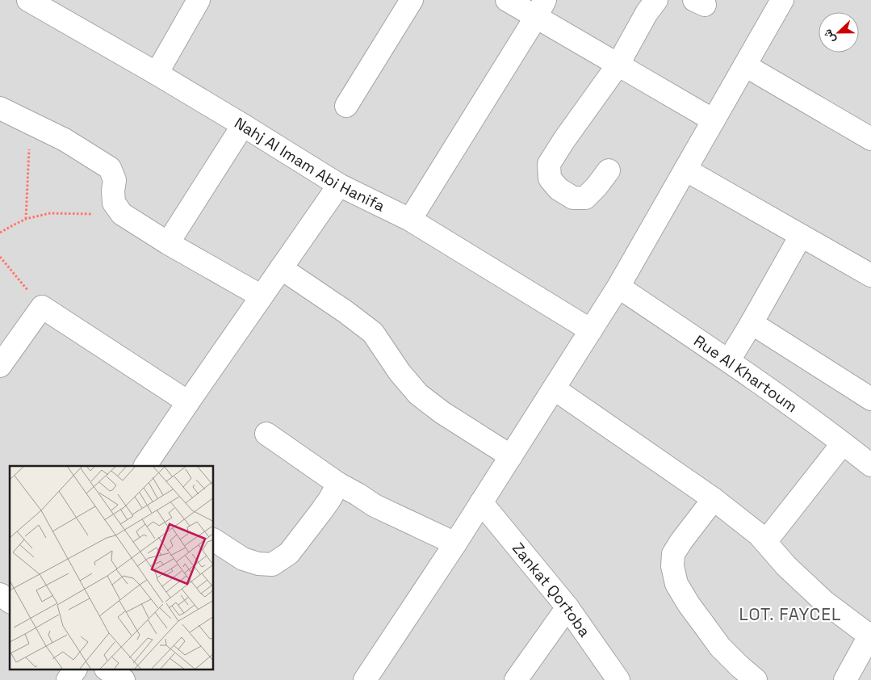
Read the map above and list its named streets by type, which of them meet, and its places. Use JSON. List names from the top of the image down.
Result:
{
  "streets": {
    "street": ["Nahj Al Imam Abi Hanifa", "Rue Al Khartoum", "Zankat Qortoba"]
  },
  "districts": ["LOT. FAYCEL"],
  "north": "left"
}
